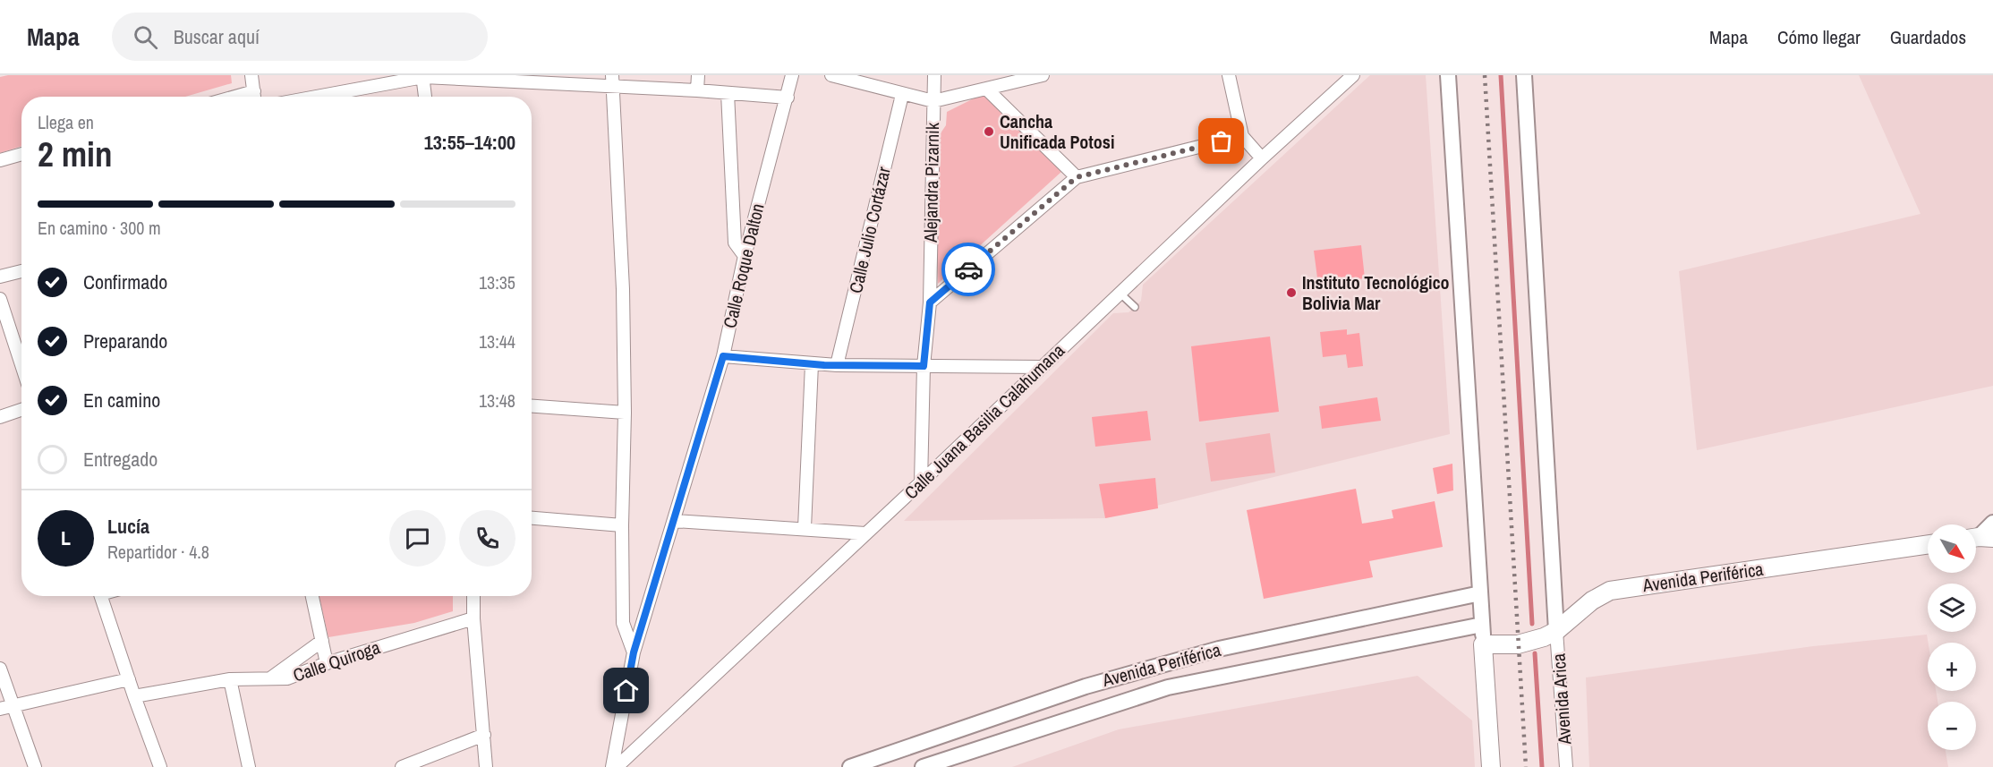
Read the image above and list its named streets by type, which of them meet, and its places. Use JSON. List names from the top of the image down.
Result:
{
  "streets": {
    "main road": ["Avenida Periférica"],
    "street": [
      "Alejandra Pizarnik",
      "Calle Julio Cortázar",
      "Calle Roque Dalton",
      "Calle Juana Basilia Calahumana",
      "Calle Quiroga",
      "Avenida Arica"
    ]
  },
  "crossings": [
    ["Alejandra Pizarnik", "Calle Juana Basilia Calahumana"],
    ["Avenida Periférica", "Avenida Arica"]
  ],
  "places": ["Cancha Unificada Potosi", "Instituto Tecnológico Bolivia Mar"],
  "north": "bottom right",
  "page": {
    "header": "Mapa",
    "search": "Buscar aquí",
    "nav": ["Mapa", "Cómo llegar", "Guardados"],
    "heading": ["2 min", "Llega en", "13:55–14:00"],
    "panel": ["Lucía", "Repartidor · 4.8"],
    "bar": "En camino · 300 m",
    "list": [
      ["Confirmado", "13:35"],
      ["Preparando", "13:44"],
      ["En camino", "13:48"],
      "Entregado"
    ],
    "round": "L",
    "map_buttons": ["+", "−"]
  }
}
